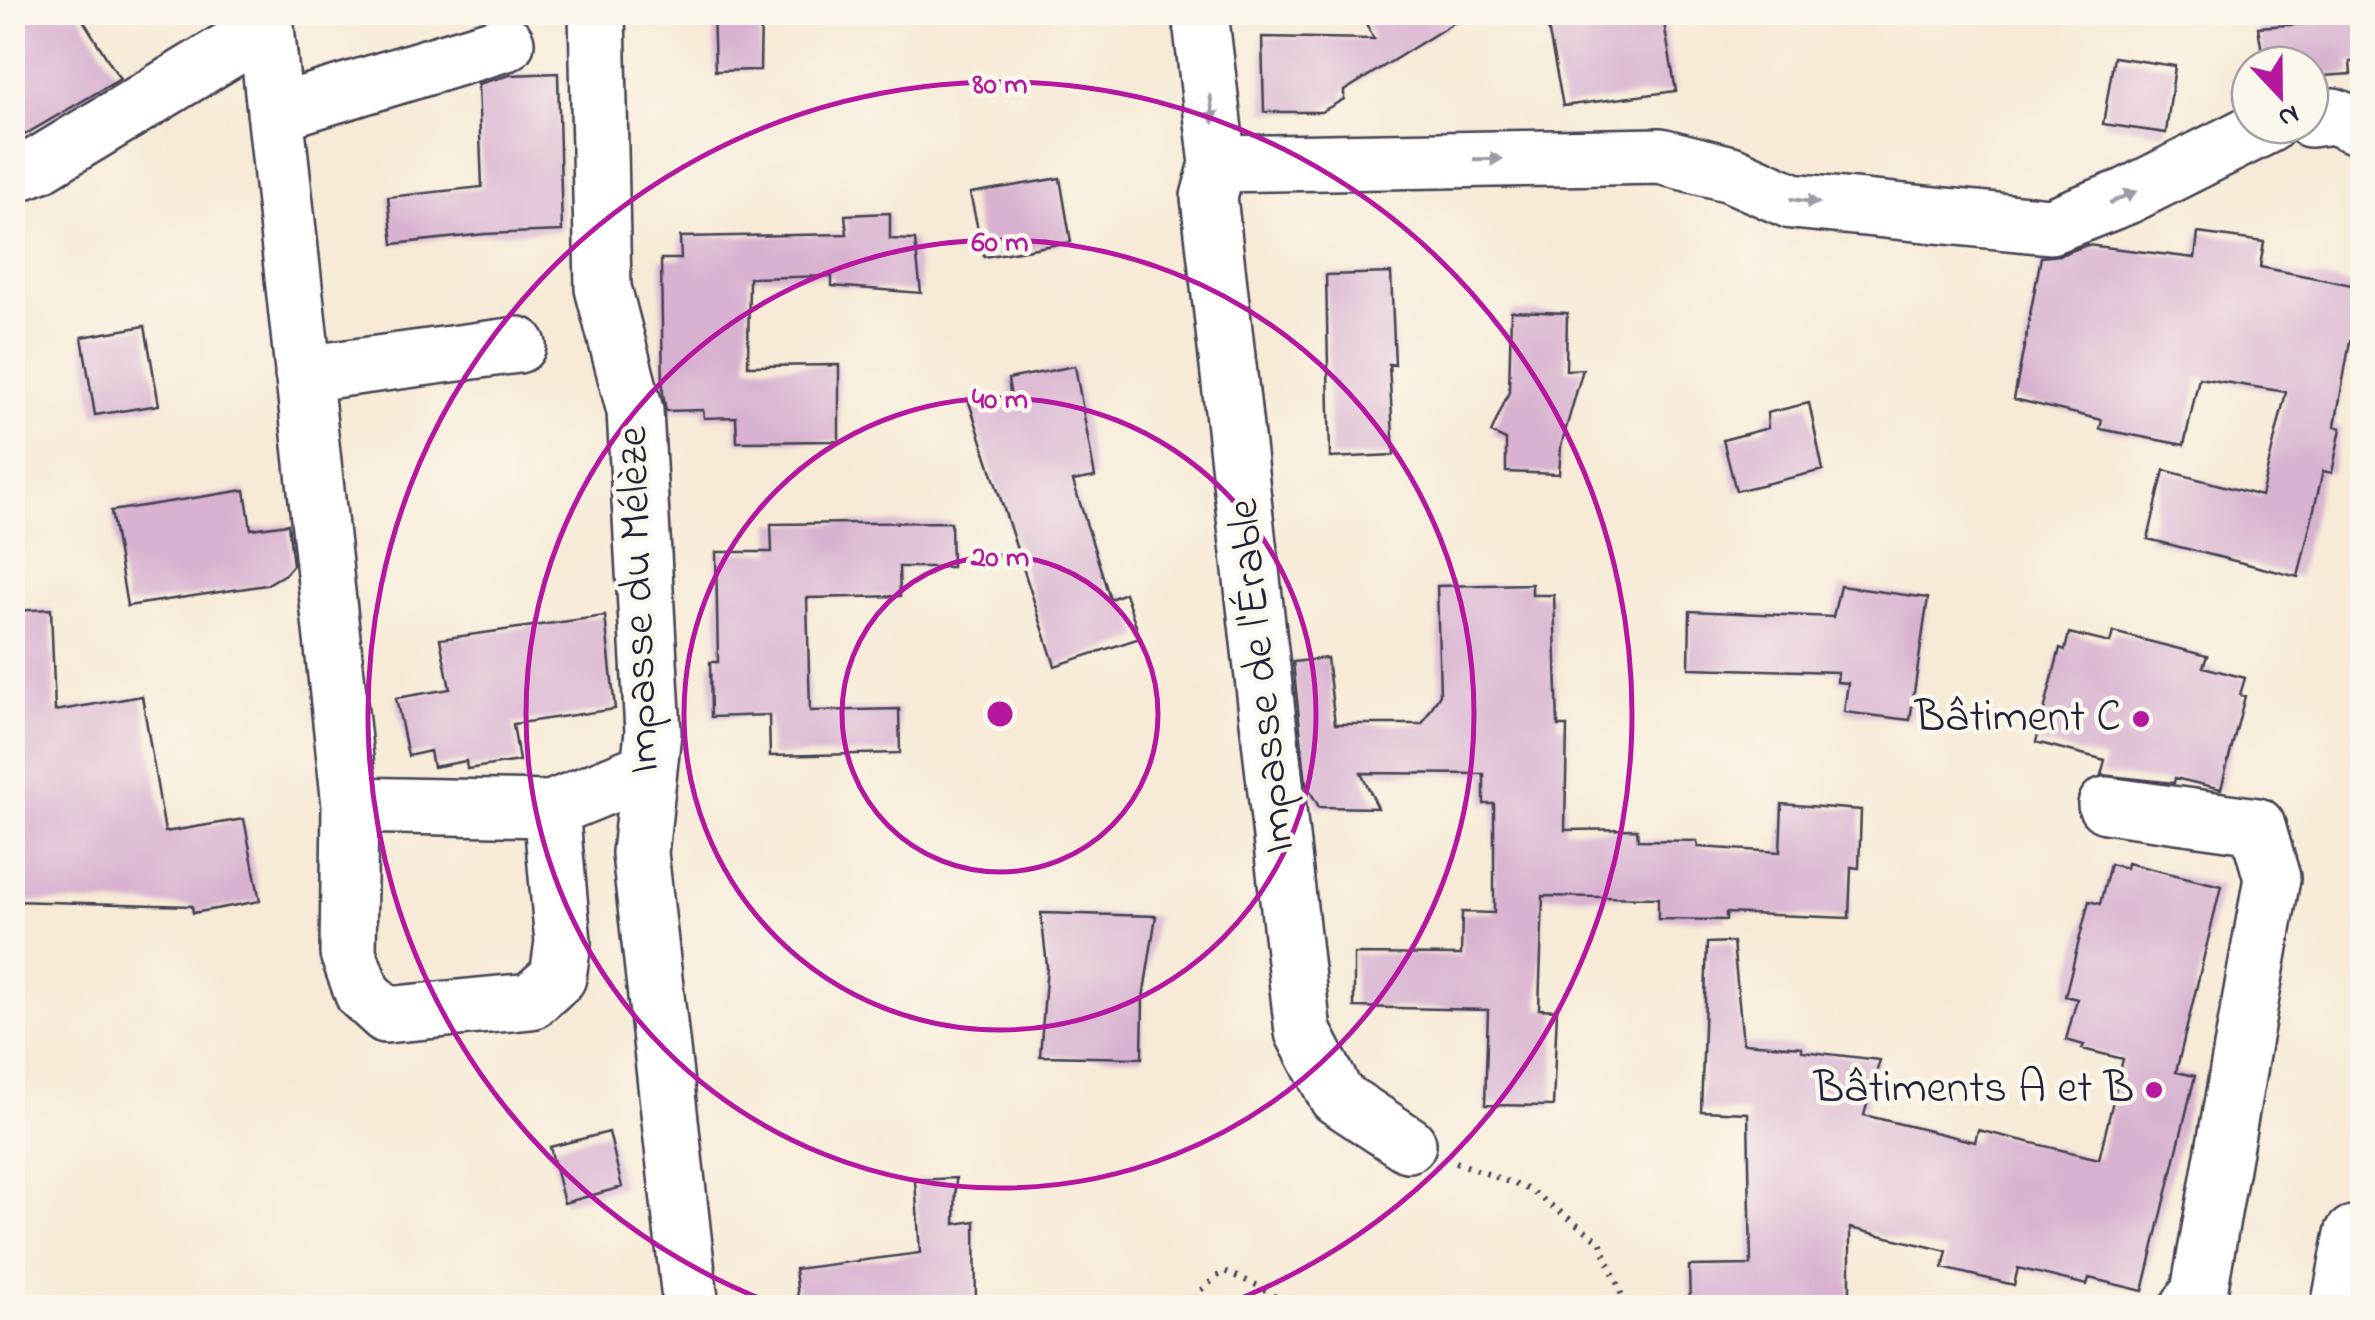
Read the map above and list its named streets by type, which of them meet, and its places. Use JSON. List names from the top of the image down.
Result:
{
  "streets": {
    "street": ["Impasse du Mélèze", "Impasse de l'Érable"]
  },
  "places": ["Bâtiment C", "Bâtiments A et B"],
  "north": "bottom",
  "rings": [
    "80 m",
    "60 m",
    "40 m",
    "20 m"
  ]
}
